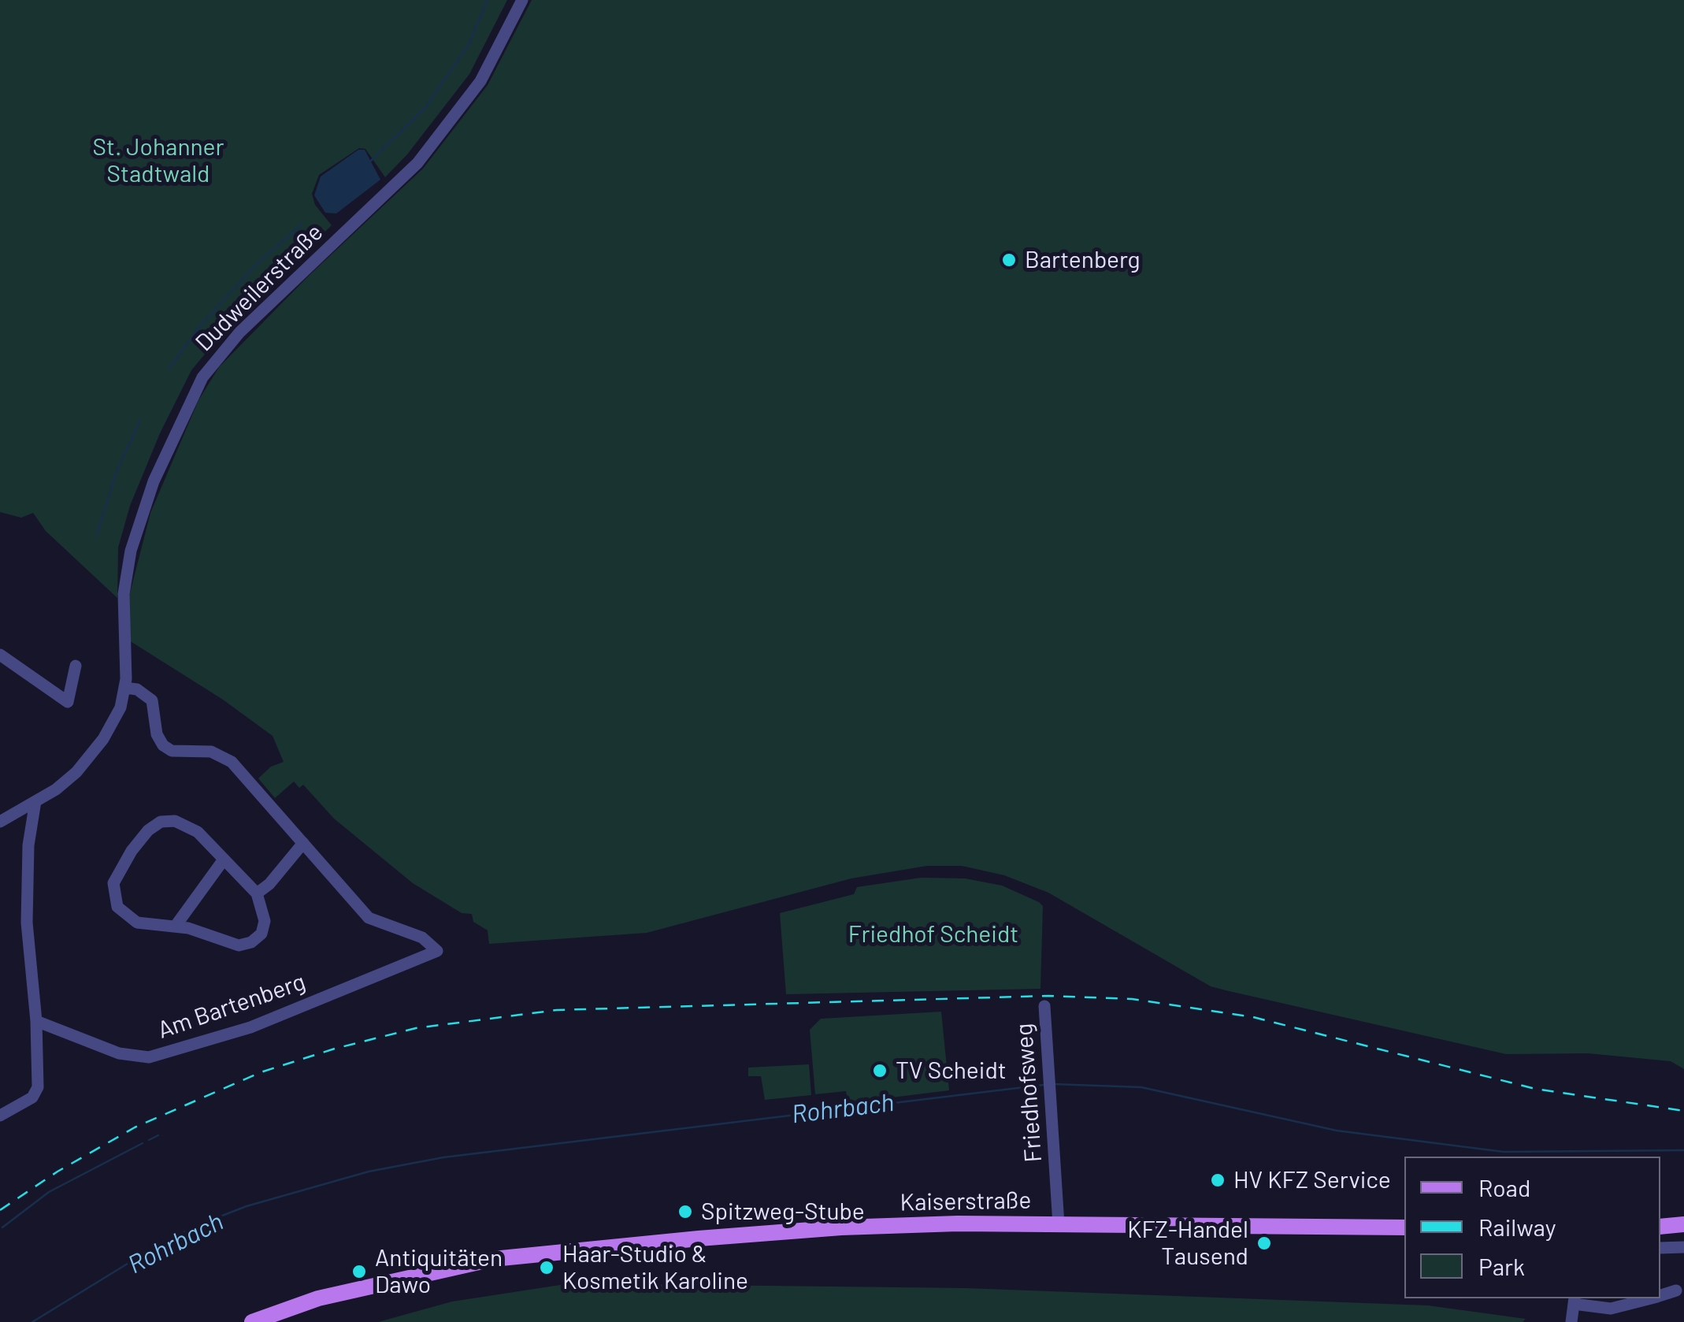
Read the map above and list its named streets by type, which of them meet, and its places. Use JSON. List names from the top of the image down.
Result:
{
  "streets": {
    "main road": ["Kaiserstraße"],
    "street": ["Dudweilerstraße", "Am Bartenberg", "Friedhofsweg"]
  },
  "crossings": [
    ["Friedhofsweg", "Kaiserstraße"]
  ],
  "water": ["Rohrbach"],
  "parks": ["St. Johanner Stadtwald", "Friedhof Scheidt"],
  "places": [
    "Bartenberg",
    "TV Scheidt",
    "HV KFZ Service",
    "Spitzweg-Stube",
    "KFZ-Handel Tausend",
    "Haar-Studio & Kosmetik Karoline",
    "Antiquitäten Dawo"
  ],
  "legend": ["Road", "Railway", "Park"]
}
